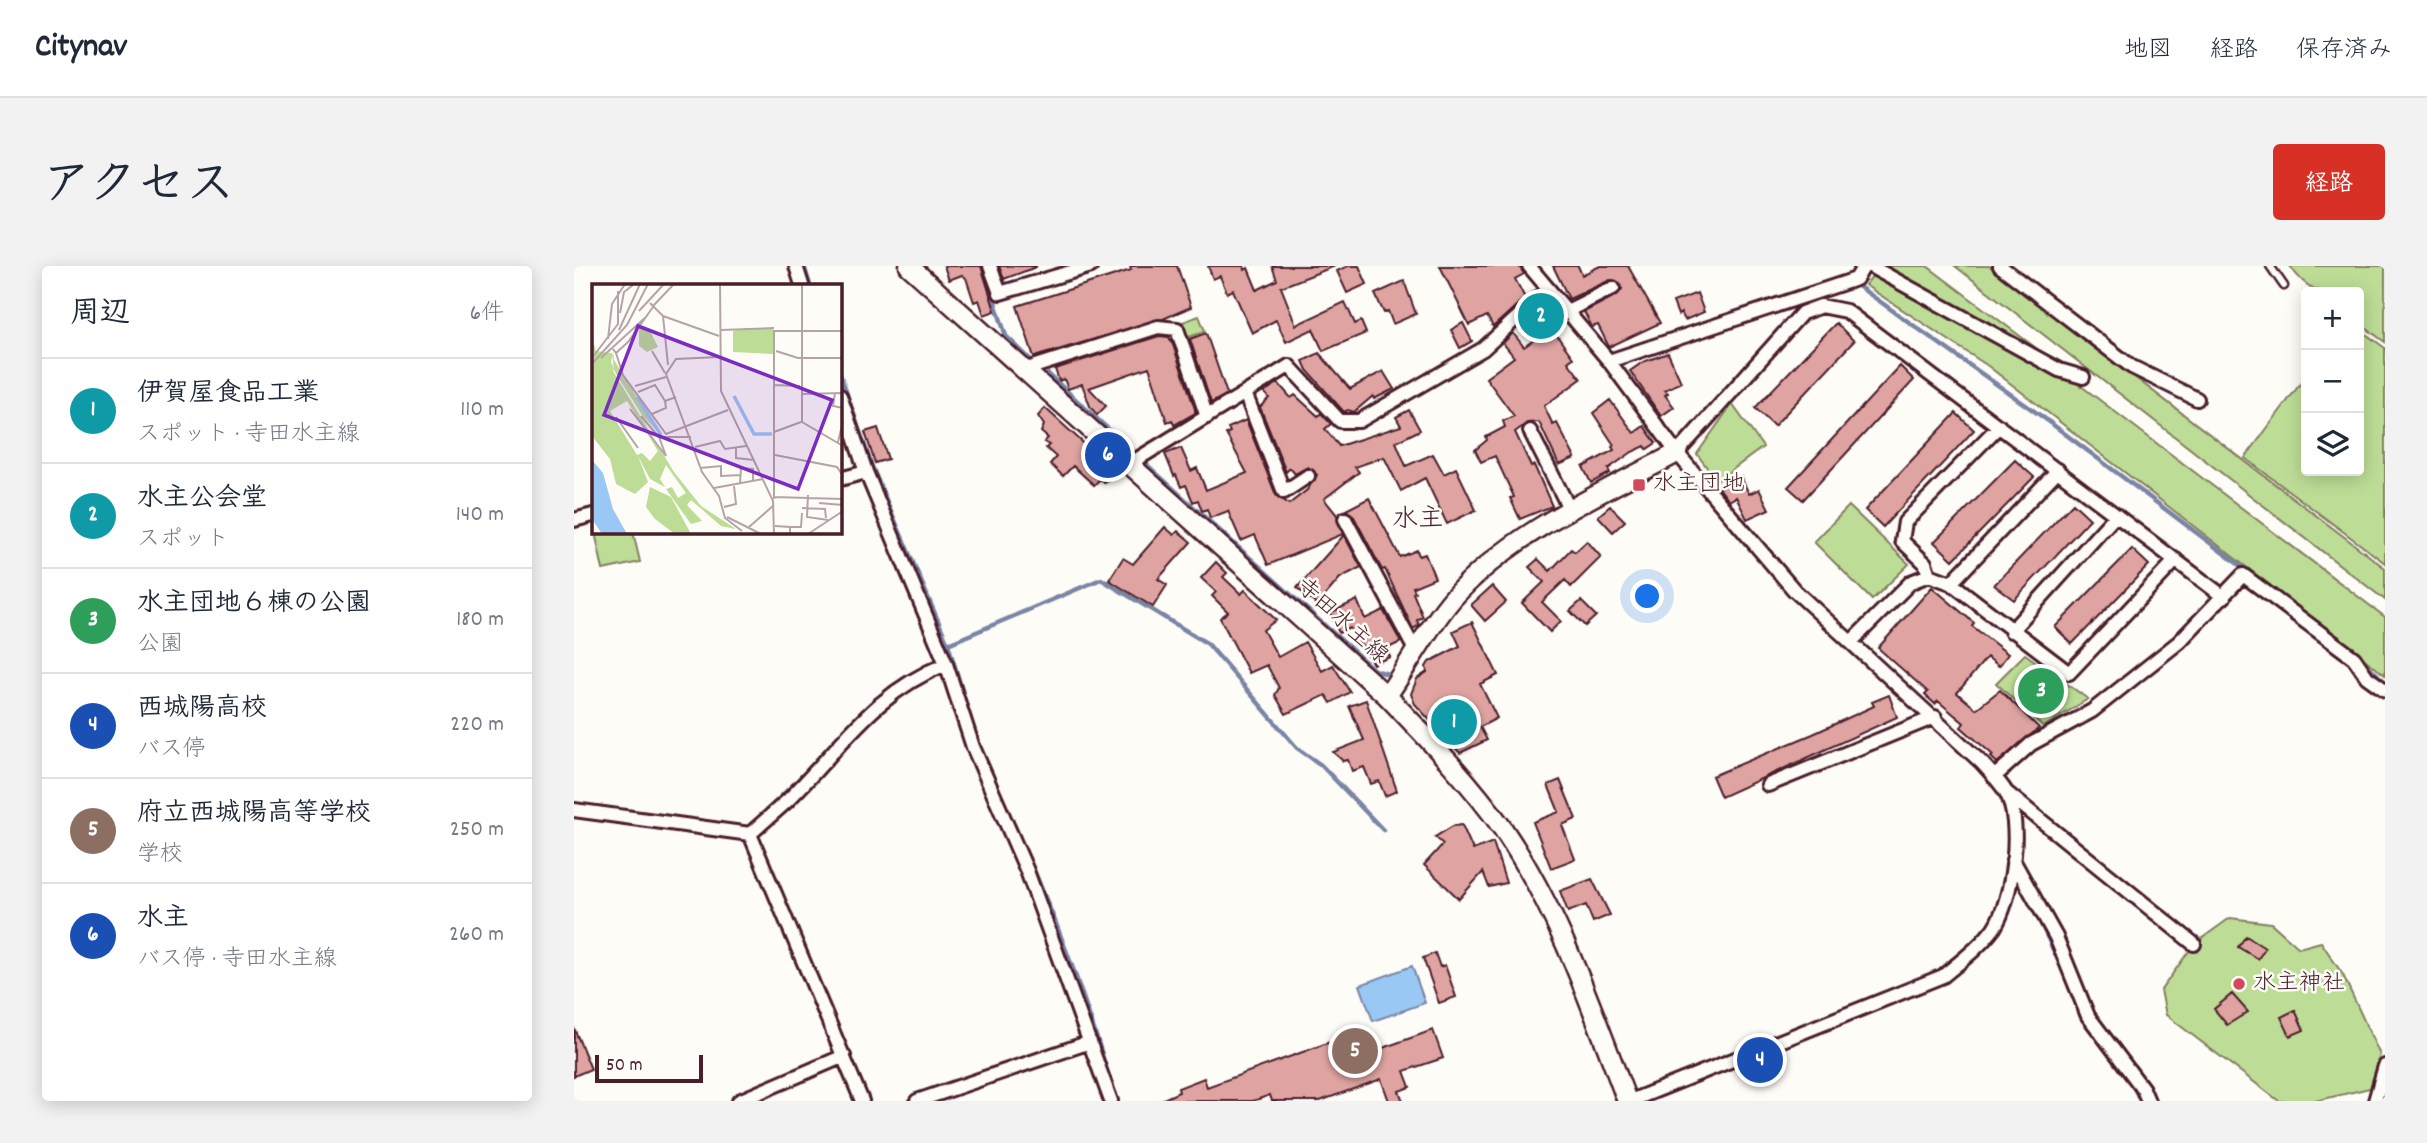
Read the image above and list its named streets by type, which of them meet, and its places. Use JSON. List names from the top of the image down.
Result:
{
  "streets": {
    "main road": ["寺田水主線"]
  },
  "districts": ["水主"],
  "places": {
    "transit": ["水主団地"],
    "other": ["水主神社"]
  },
  "scale_bar": "50 m",
  "page": {
    "header": "Citynav",
    "nav": ["地図", "経路", "保存済み"],
    "title": "アクセス",
    "buttons": "経路",
    "heading": ["周辺", "6件"],
    "map_buttons": ["+", "−"],
    "pins": [
      "2",
      "6",
      "3",
      "1",
      "5",
      "4"
    ],
    "list": [
      {
        "mark": "1",
        "name": "伊賀屋食品工業",
        "note": "スポット · 寺田水主線",
        "value": "110 m"
      },
      {
        "mark": "2",
        "name": "水主公会堂",
        "note": "スポット",
        "value": "140 m"
      },
      {
        "mark": "3",
        "name": "水主団地６棟の公園",
        "note": "公園",
        "value": "180 m"
      },
      {
        "mark": "4",
        "name": "西城陽高校",
        "note": "バス停",
        "value": "220 m"
      },
      {
        "mark": "5",
        "name": "府立西城陽高等学校",
        "note": "学校",
        "value": "250 m"
      },
      {
        "mark": "6",
        "name": "水主",
        "note": "バス停 · 寺田水主線",
        "value": "260 m"
      }
    ],
    "scale": "50 m"
  }
}
